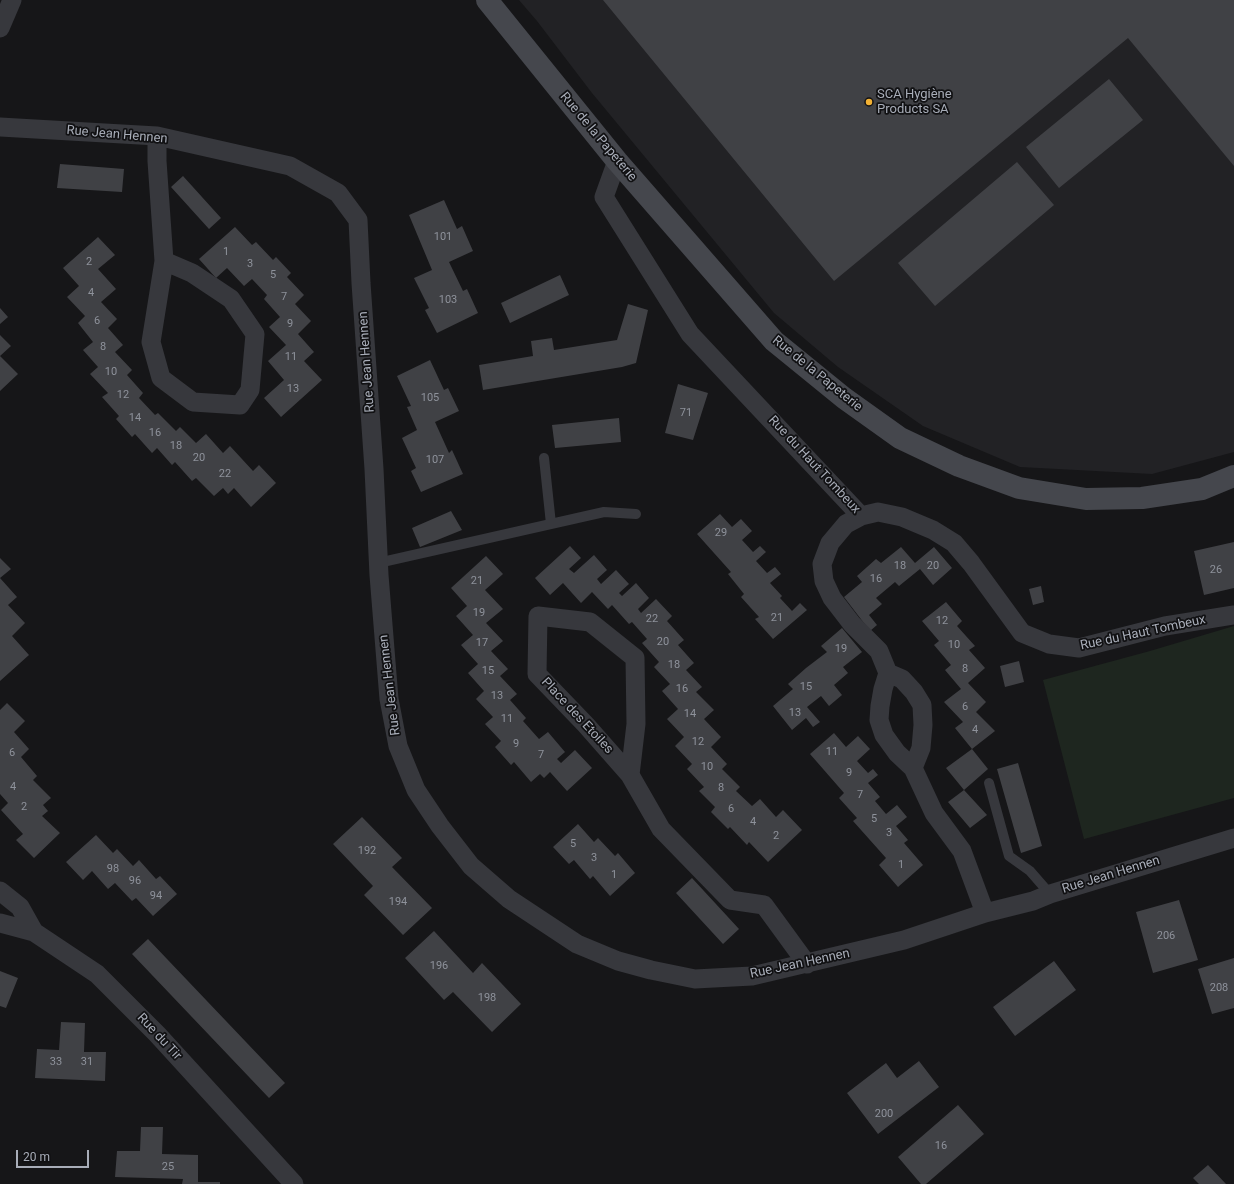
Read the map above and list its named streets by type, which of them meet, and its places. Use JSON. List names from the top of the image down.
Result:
{
  "streets": {
    "main road": ["Rue de la Papeterie"],
    "street": [
      "Rue Jean Hennen",
      "Rue du Haut Tombeux",
      "Place des Etoiles",
      "Rue du Tir"
    ]
  },
  "crossings": [
    ["Rue Jean Hennen", "Place des Etoiles"],
    ["Rue de la Papeterie", "Rue du Haut Tombeux"]
  ],
  "places": ["SCA Hygiène Products SA"],
  "house_numbers": [
    "101",
    "1",
    "2",
    "3",
    "5",
    "4",
    "7",
    "103",
    "6",
    "9",
    "8",
    "11",
    "10",
    "13",
    "12",
    "105",
    "71",
    "14",
    "16",
    "18",
    "20",
    "107",
    "22",
    "29",
    "18",
    "20",
    "26",
    "16",
    "21",
    "19",
    "21",
    "22",
    "12",
    "20",
    "17",
    "10",
    "19",
    "18",
    "8",
    "15",
    "15",
    "16",
    "13",
    "6",
    "13",
    "14",
    "11",
    "4",
    "12",
    "9",
    "11",
    "6",
    "7",
    "10",
    "9",
    "4",
    "8",
    "7",
    "2",
    "6",
    "5",
    "4",
    "3",
    "2",
    "5",
    "192",
    "3",
    "1",
    "98",
    "1",
    "96",
    "94",
    "194",
    "206",
    "196",
    "208",
    "198",
    "33",
    "31",
    "200",
    "16",
    "25"
  ],
  "scale_bar": "20 m"
}
